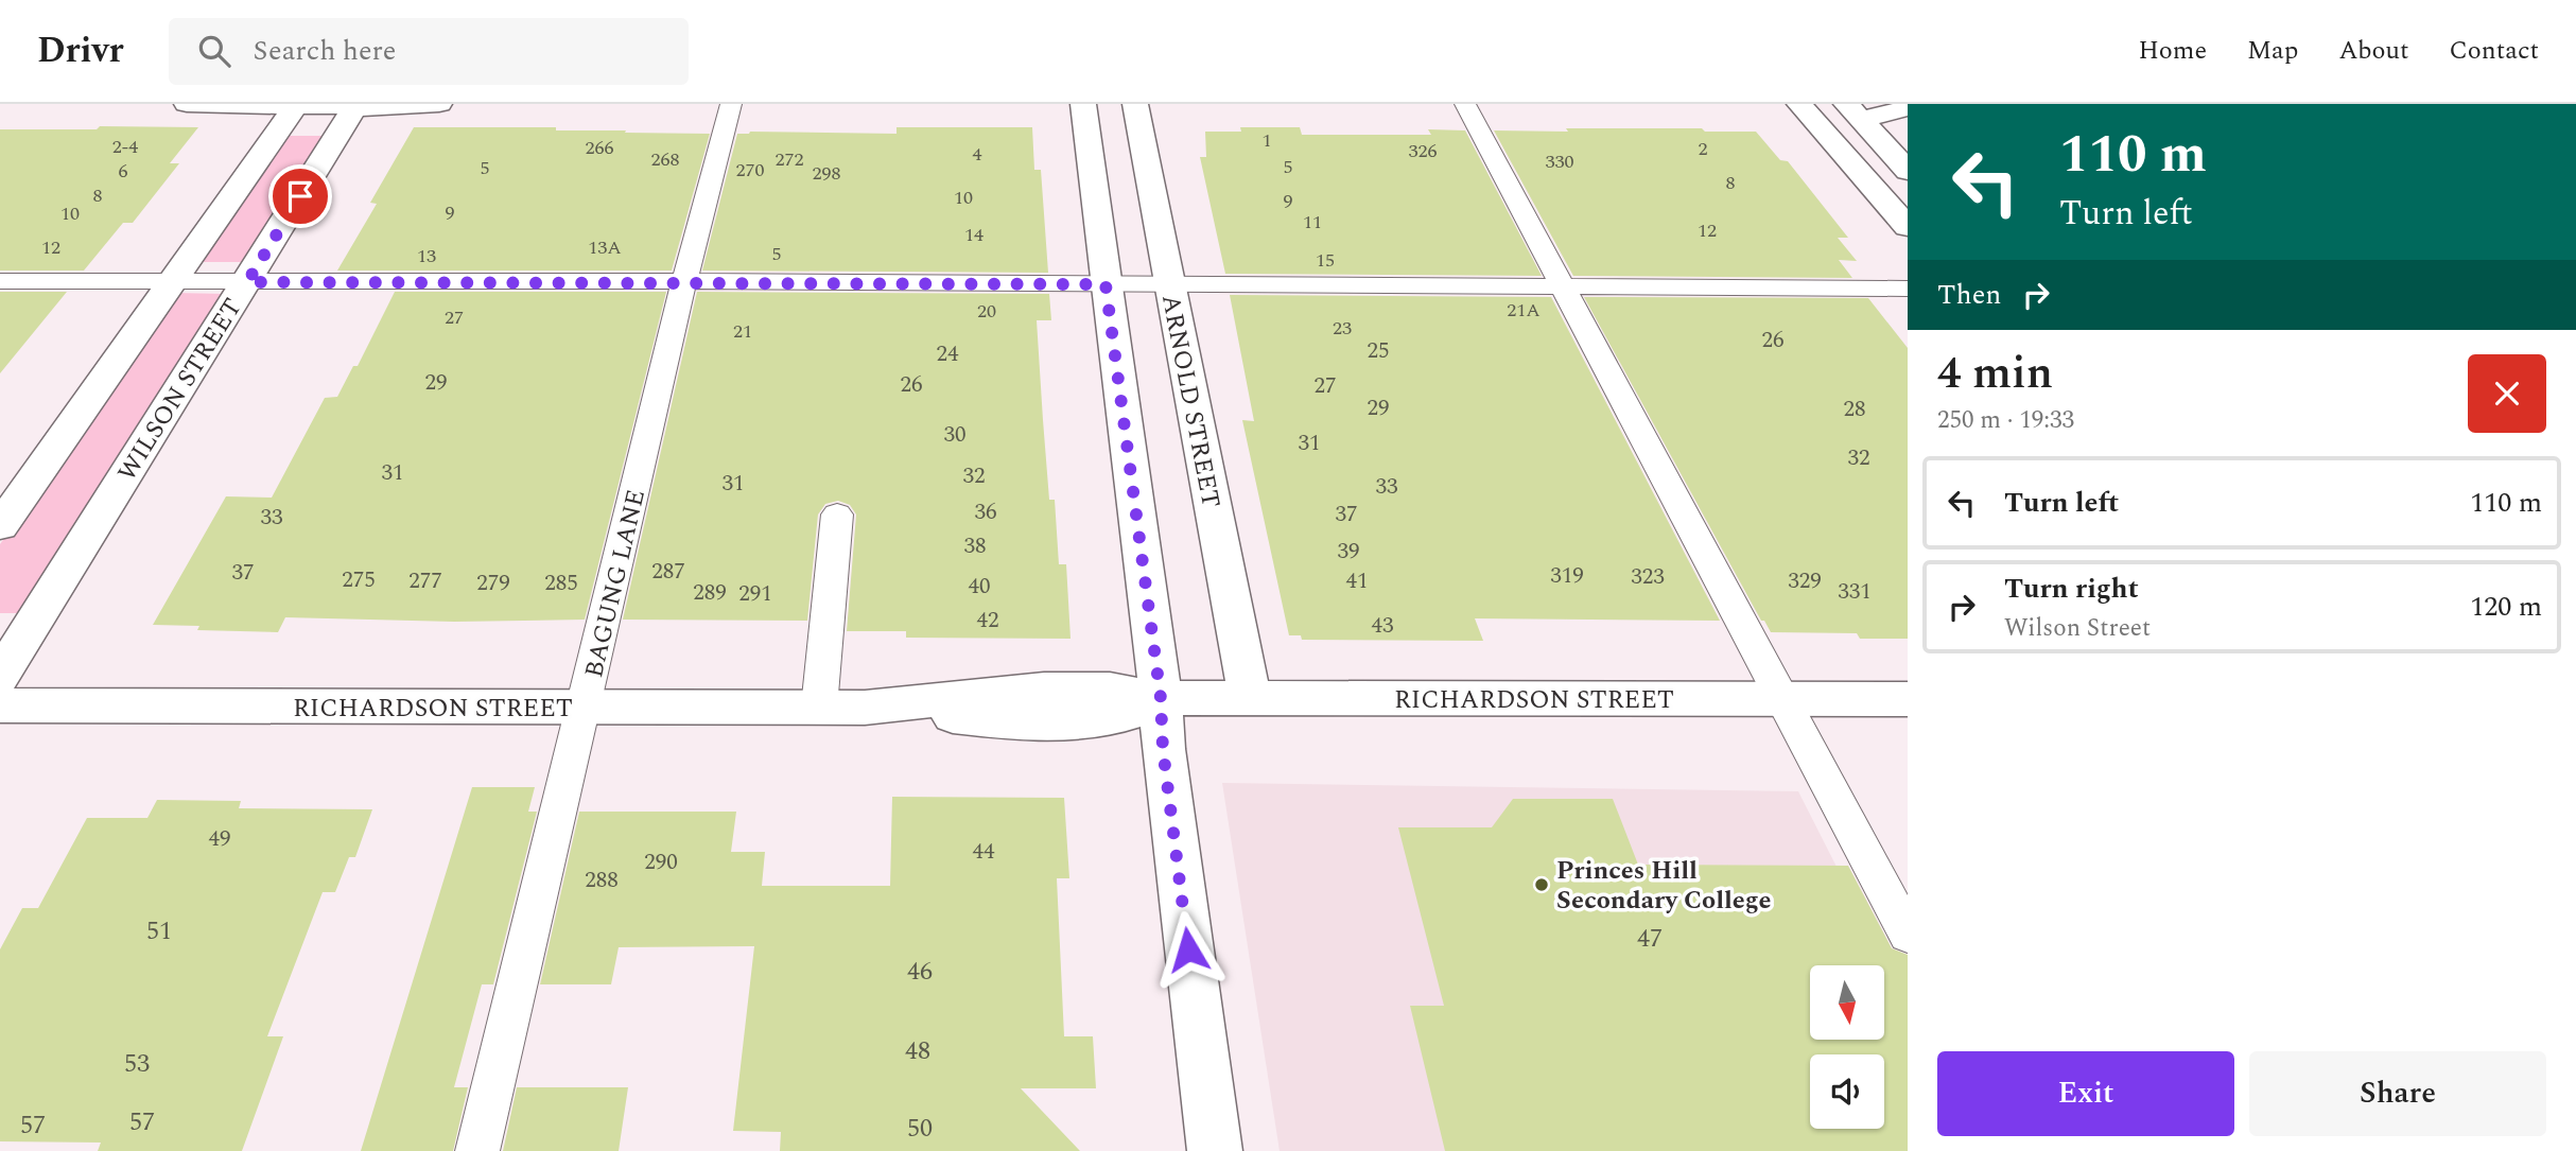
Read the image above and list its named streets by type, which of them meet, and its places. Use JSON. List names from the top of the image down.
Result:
{
  "streets": {
    "street": ["WILSON STREET", "ARNOLD STREET", "RICHARDSON STREET"],
    "lane": ["BAGUNG LANE"]
  },
  "crossings": [
    ["ARNOLD STREET", "RICHARDSON STREET"],
    ["BAGUNG LANE", "RICHARDSON STREET"]
  ],
  "places": ["Princes Hill Secondary College"],
  "house_numbers": [
    "1",
    "2-4",
    "266",
    "2",
    "326",
    "4",
    "268",
    "272",
    "330",
    "5",
    "5",
    "270",
    "6",
    "298",
    "8",
    "8",
    "10",
    "9",
    "9",
    "10",
    "11",
    "12",
    "14",
    "12",
    "13A",
    "5",
    "13",
    "15",
    "21A",
    "20",
    "27",
    "23",
    "21",
    "26",
    "25",
    "24",
    "29",
    "26",
    "27",
    "29",
    "28",
    "30",
    "31",
    "32",
    "31",
    "32",
    "31",
    "33",
    "36",
    "37",
    "33",
    "38",
    "39",
    "287",
    "37",
    "319",
    "323",
    "275",
    "277",
    "41",
    "329",
    "279",
    "285",
    "40",
    "331",
    "289",
    "291",
    "42",
    "43",
    "49",
    "44",
    "290",
    "288",
    "51",
    "47",
    "46",
    "48",
    "53",
    "57",
    "57",
    "50"
  ],
  "north": "bottom",
  "page": {
    "header": "Drivr",
    "search": "Search here",
    "nav": [
      "Home",
      "Map",
      "About",
      "Contact"
    ],
    "turn": ["110 m", "Turn left"],
    "then": "Then",
    "heading": ["4 min", "250 m · 19:33"],
    "list": [
      {
        "name": "Turn left",
        "value": "110 m"
      },
      {
        "name": "Turn right",
        "note": "Wilson Street",
        "value": "120 m"
      }
    ],
    "buttons": ["Exit", "Share"]
  }
}
